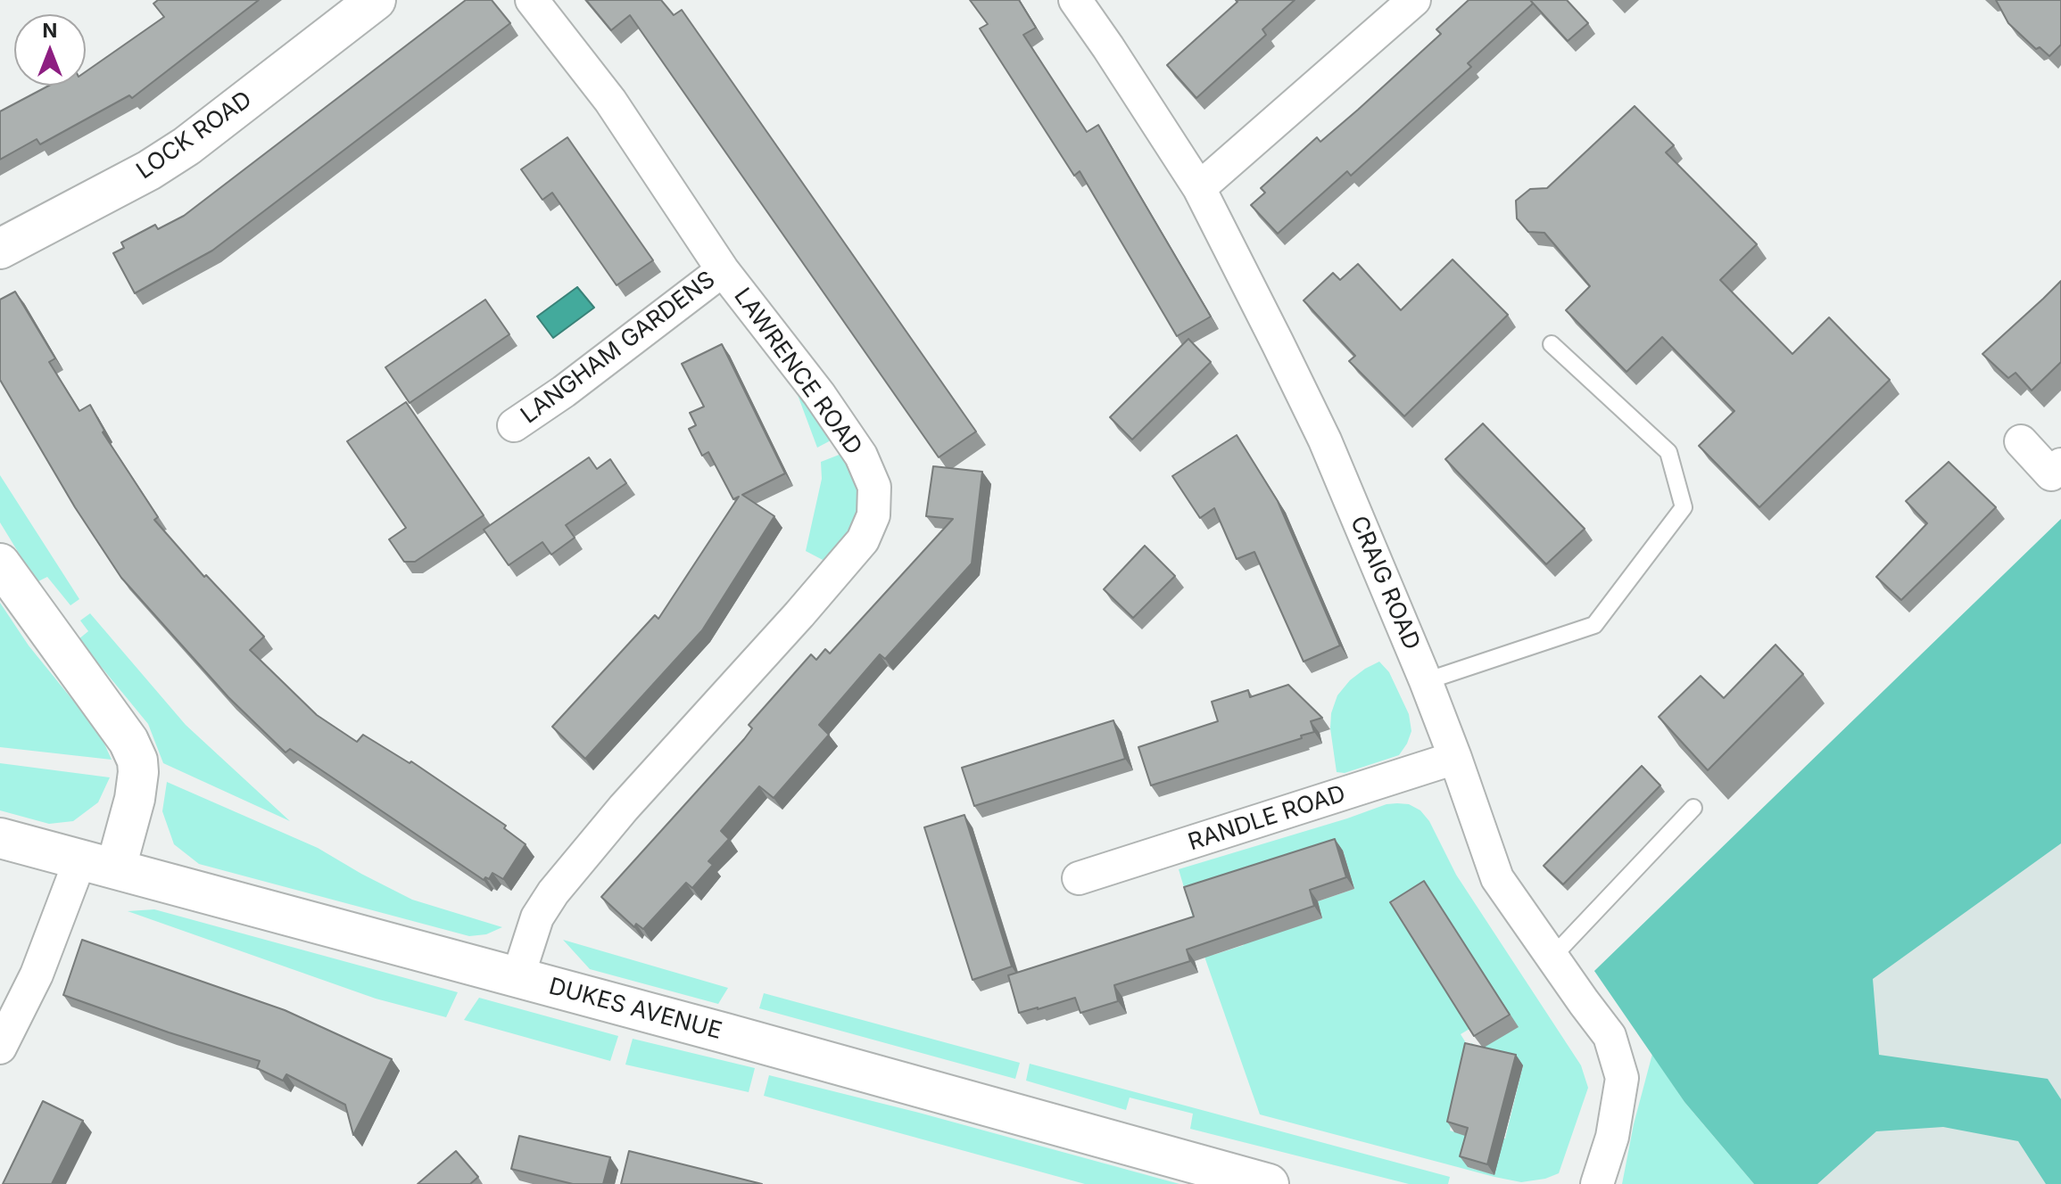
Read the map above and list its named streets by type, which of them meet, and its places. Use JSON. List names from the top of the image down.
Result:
{
  "streets": {
    "street": [
      "LOCK ROAD",
      "LANGHAM GARDENS",
      "LAWRENCE ROAD",
      "CRAIG ROAD",
      "RANDLE ROAD",
      "DUKES AVENUE"
    ]
  },
  "crossings": [
    ["LANGHAM GARDENS", "LAWRENCE ROAD"],
    ["LAWRENCE ROAD", "DUKES AVENUE"],
    ["CRAIG ROAD", "RANDLE ROAD"]
  ],
  "north": "top"
}
